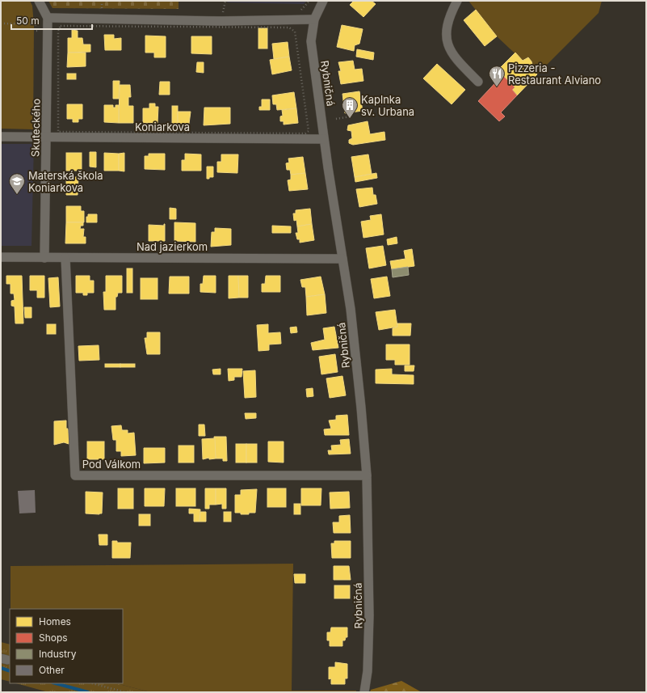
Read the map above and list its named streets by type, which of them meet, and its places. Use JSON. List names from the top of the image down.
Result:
{
  "streets": {
    "street": [
      "Rybničná",
      "Koniarkova",
      "Skuteckého",
      "Nad jazierkom",
      "Pod Válkom"
    ]
  },
  "crossings": [
    ["Rybničná", "Koniarkova"],
    ["Rybničná", "Nad jazierkom"],
    ["Rybničná", "Pod Válkom"],
    ["Koniarkova", "Skuteckého"],
    ["Skuteckého", "Nad jazierkom"],
    ["Nad jazierkom", "Pod Válkom"]
  ],
  "places": {
    "restaurant": ["Pizzeria - Restaurant Alviano"],
    "building": ["Kaplnka sv. Urbana"],
    "school or university": ["Materská škola Koniarkova"]
  },
  "legend": [
    "Homes",
    "Shops",
    "Industry",
    "Other"
  ],
  "scale_bar": "50 m"
}
